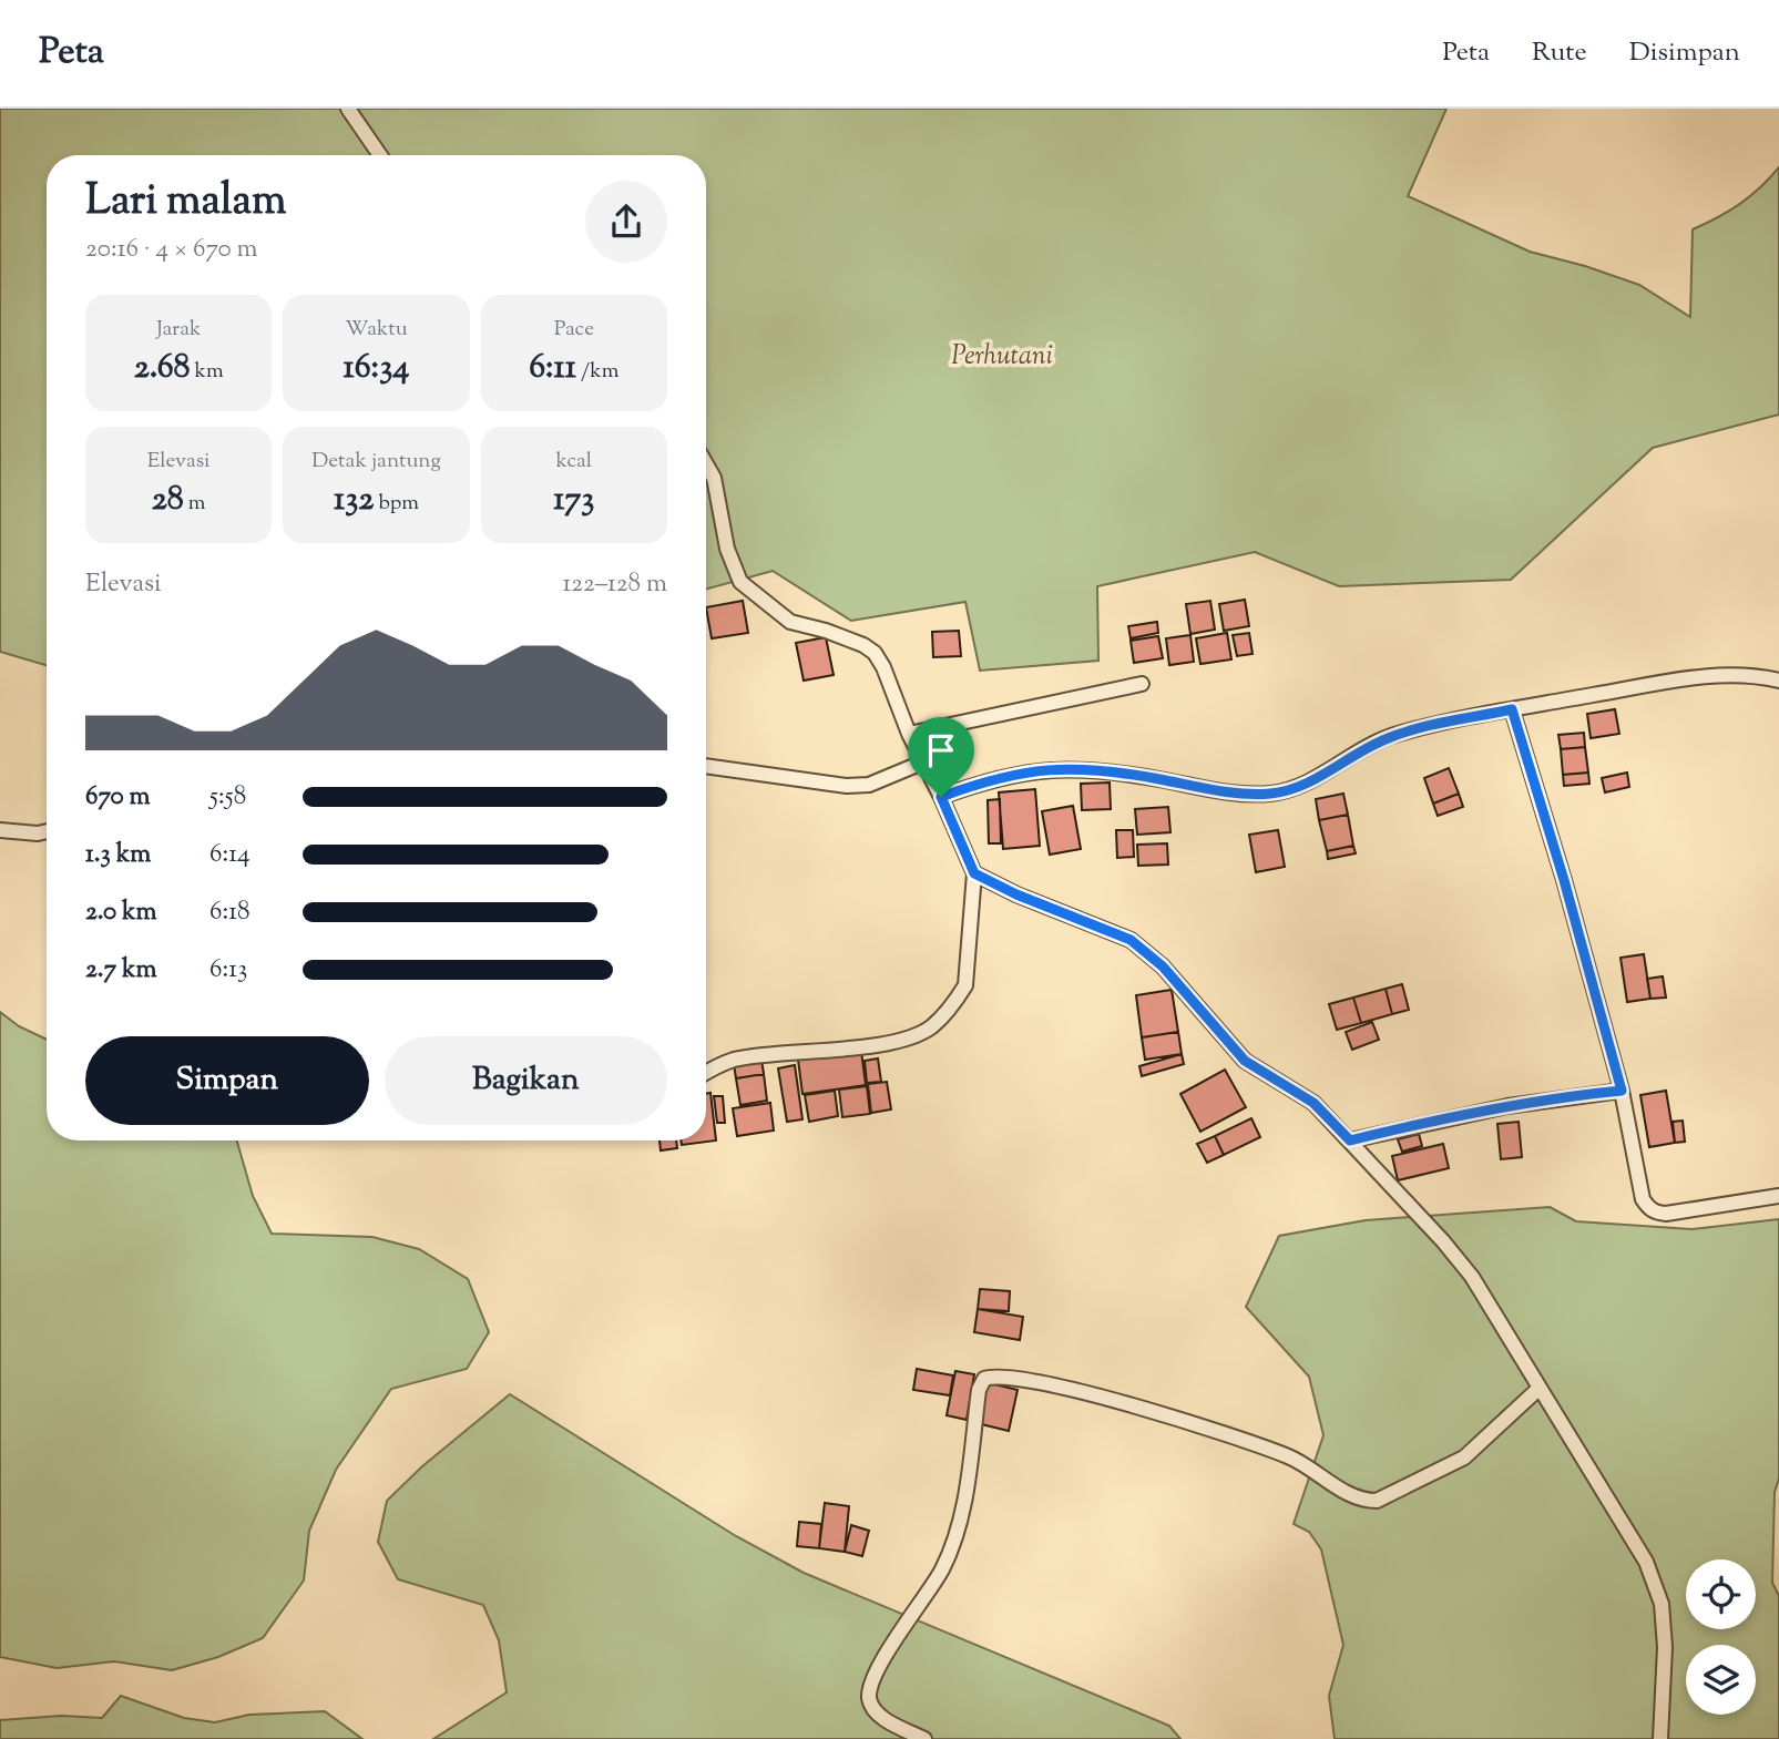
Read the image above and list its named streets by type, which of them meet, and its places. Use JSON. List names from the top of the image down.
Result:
{
  "parks": ["Perhutani"],
  "page": {
    "header": "Peta",
    "nav": ["Peta", "Rute", "Disimpan"],
    "heading": ["Lari malam", "20:16 · 4 × 670 m"],
    "stats": [
      ["Jarak", "2.68 km"],
      ["Waktu", "16:34"],
      ["Pace", "6:11 /km"],
      ["Elevasi", "28 m"],
      ["Detak jantung", "132 bpm"],
      ["kcal", "173"]
    ],
    "chart": ["Elevasi", "122–128 m"],
    "list": [
      {
        "name": "670 m",
        "note": "5:58"
      },
      {
        "name": "1.3 km",
        "note": "6:14"
      },
      {
        "name": "2.0 km",
        "note": "6:18"
      },
      {
        "name": "2.7 km",
        "note": "6:13"
      }
    ],
    "buttons": ["Simpan", "Bagikan"]
  }
}
